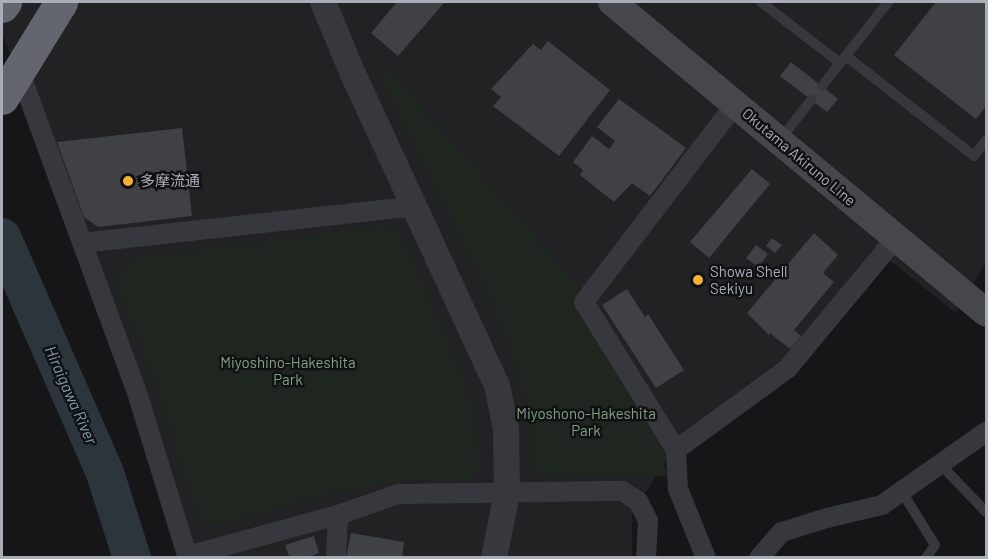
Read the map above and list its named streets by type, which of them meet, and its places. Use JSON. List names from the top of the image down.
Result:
{
  "streets": {
    "main road": ["Okutama Akiruno Line"]
  },
  "water": ["Hiraigawa River"],
  "parks": ["Miyoshino-Hakeshita Park", "Miyoshono-Hakeshita Park"],
  "places": ["多摩流通", "Showa Shell Sekiyu"]
}
